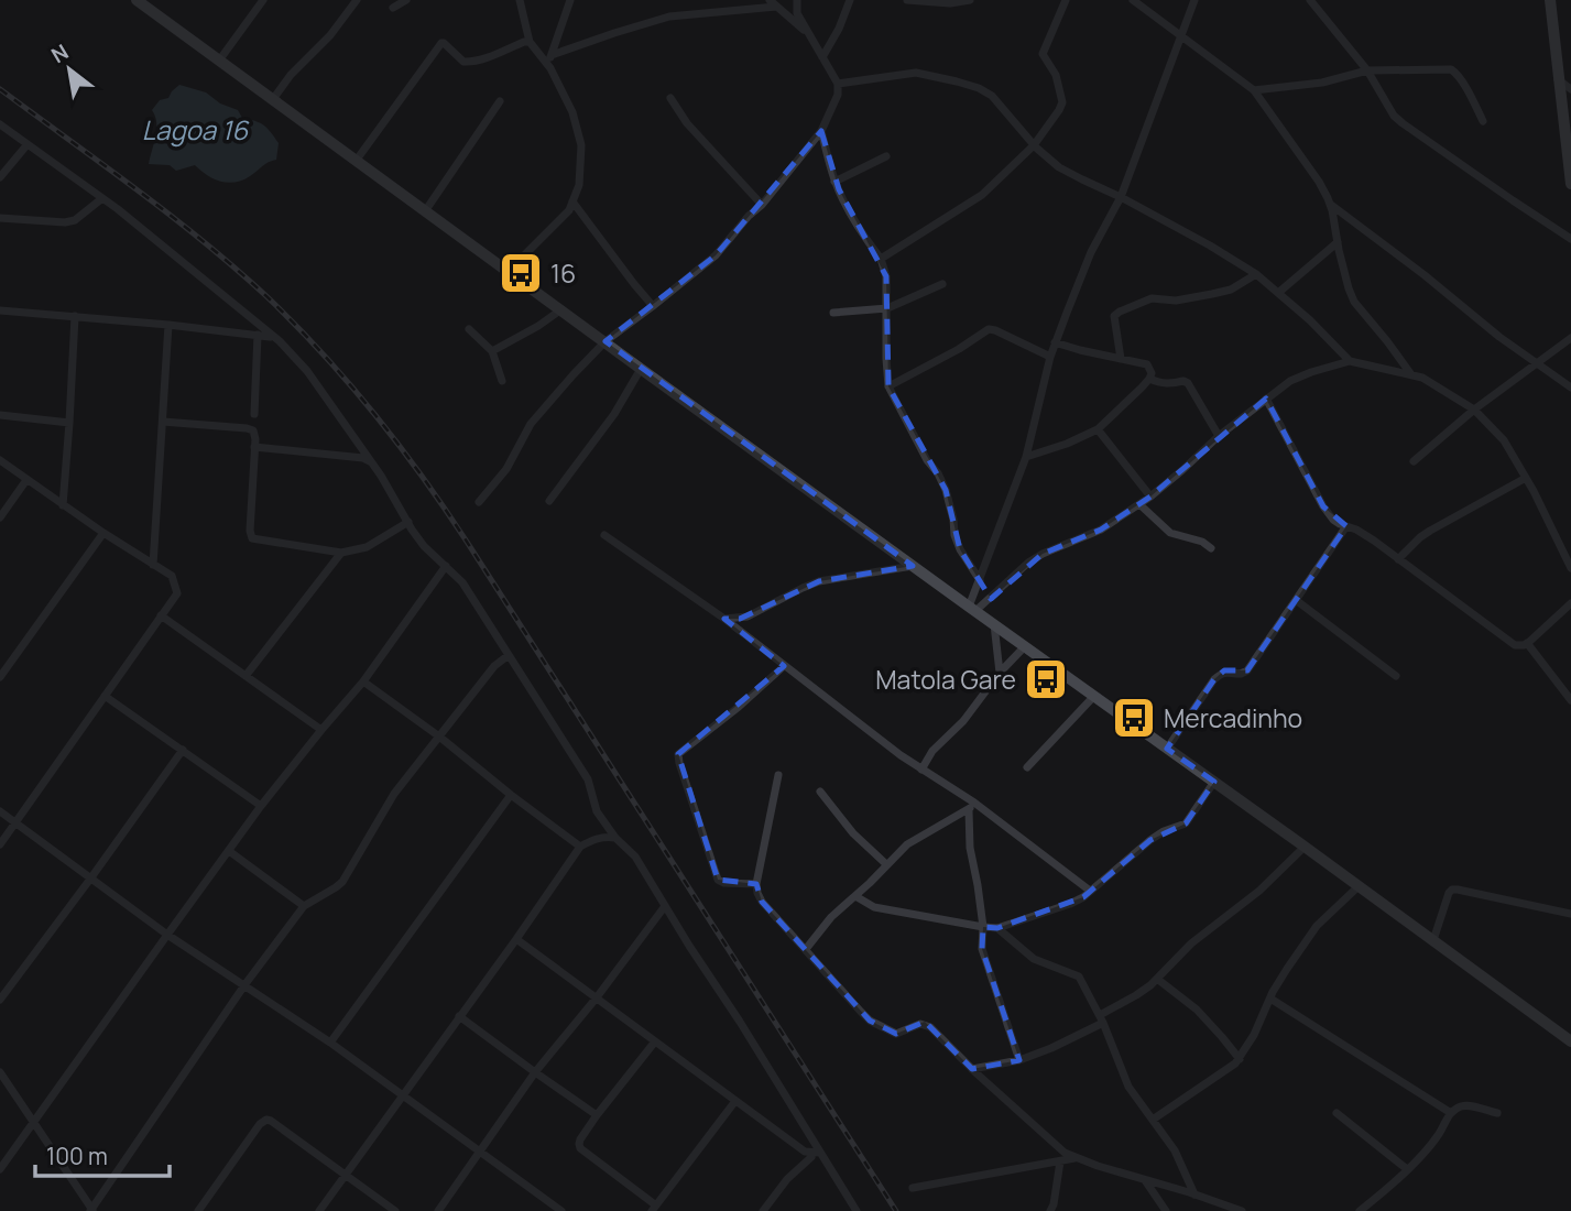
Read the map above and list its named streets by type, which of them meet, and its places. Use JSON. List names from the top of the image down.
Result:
{
  "water": ["Lagoa 16"],
  "places": {
    "bus stop": ["16", "Matola Gare", "Mercadinho"]
  },
  "scale_bar": "100 m",
  "north": "top left"
}
